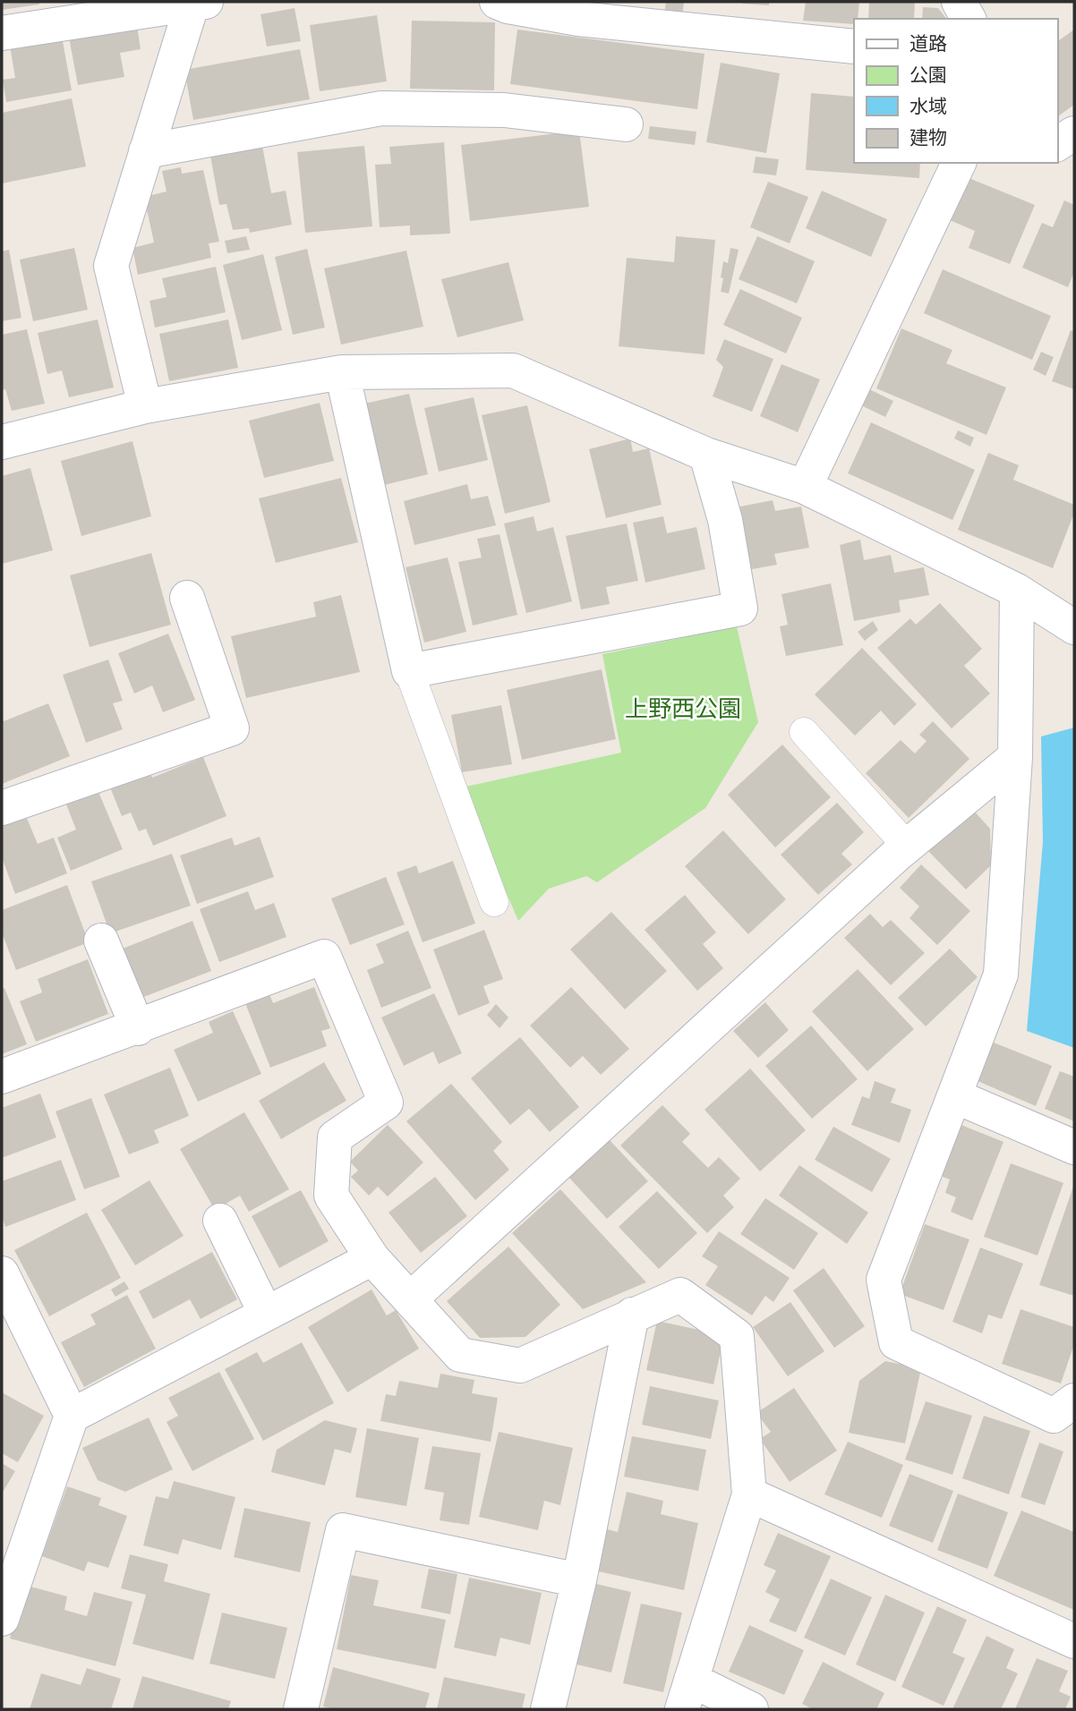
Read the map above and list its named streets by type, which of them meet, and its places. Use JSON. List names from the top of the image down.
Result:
{
  "parks": ["上野西公園"],
  "legend": [
    "道路",
    "公園",
    "水域",
    "建物"
  ]
}
